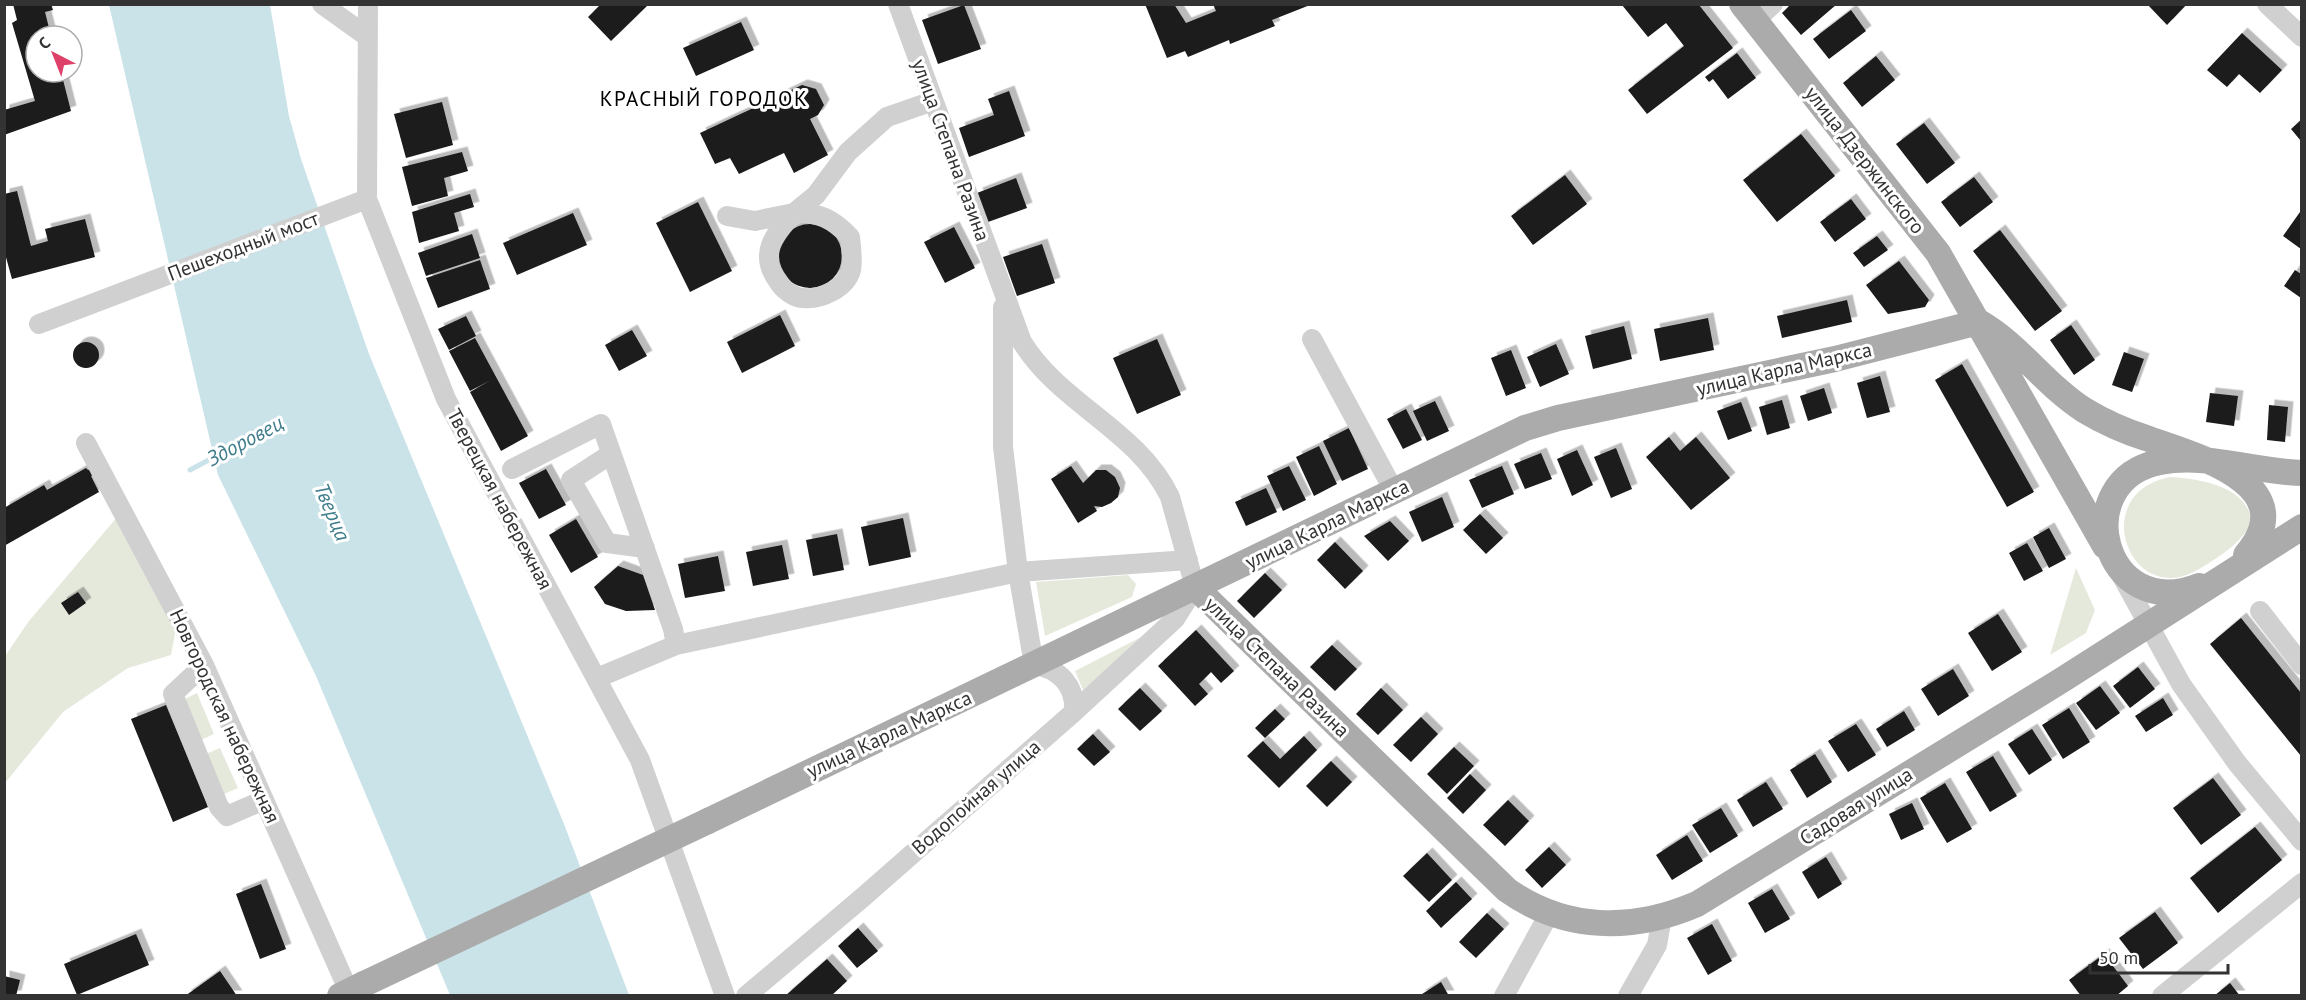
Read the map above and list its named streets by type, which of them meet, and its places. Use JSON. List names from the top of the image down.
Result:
{
  "streets": {
    "main road": [
      "улица Степана Разина",
      "улица Дзержинского",
      "улица Карла Маркса",
      "Садовая улица"
    ],
    "street": [
      "Пешеходный мост",
      "Тверецкая набережная",
      "Новгородская набережная",
      "Водопойная улица"
    ]
  },
  "crossings": [
    ["улица Степана Разина", "улица Карла Маркса"],
    ["улица Степана Разина", "Водопойная улица"],
    ["улица Степана Разина", "Садовая улица"],
    ["улица Дзержинского", "улица Карла Маркса"],
    ["улица Дзержинского", "Садовая улица"],
    ["Пешеходный мост", "Тверецкая набережная"],
    ["улица Карла Маркса", "Новгородская набережная"],
    ["улица Карла Маркса", "Водопойная улица"]
  ],
  "districts": ["КРАСНЫЙ ГОРОДОК"],
  "water": ["Здоровец", "Тверца"],
  "scale_bar": "50 m",
  "north": "top left"
}
